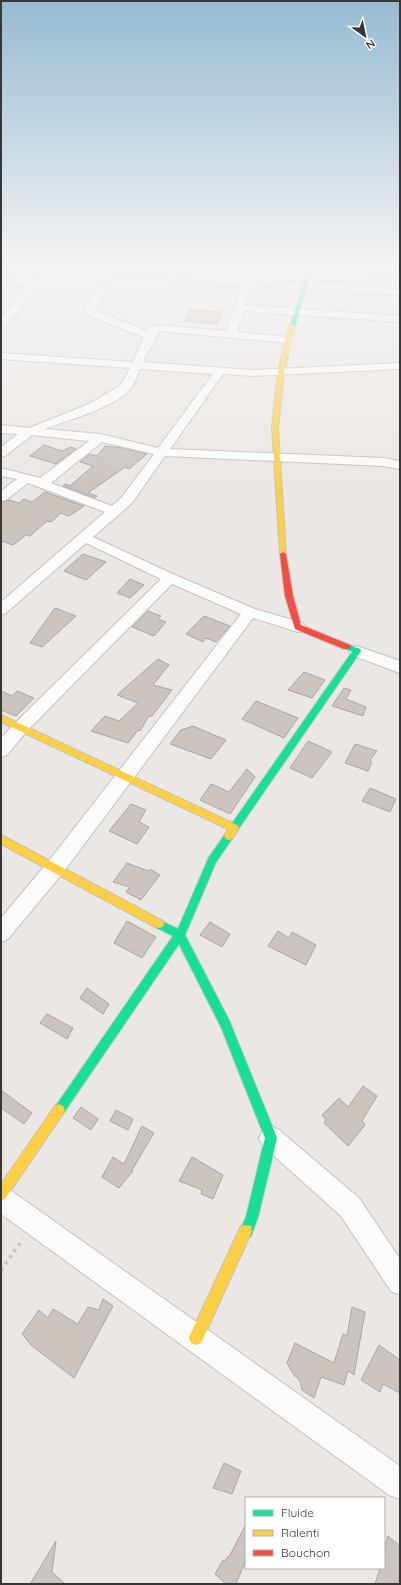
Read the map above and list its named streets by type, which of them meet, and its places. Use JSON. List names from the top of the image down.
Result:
{
  "legend": ["Fluide", "Ralenti", "Bouchon"],
  "north": "bottom right"
}
